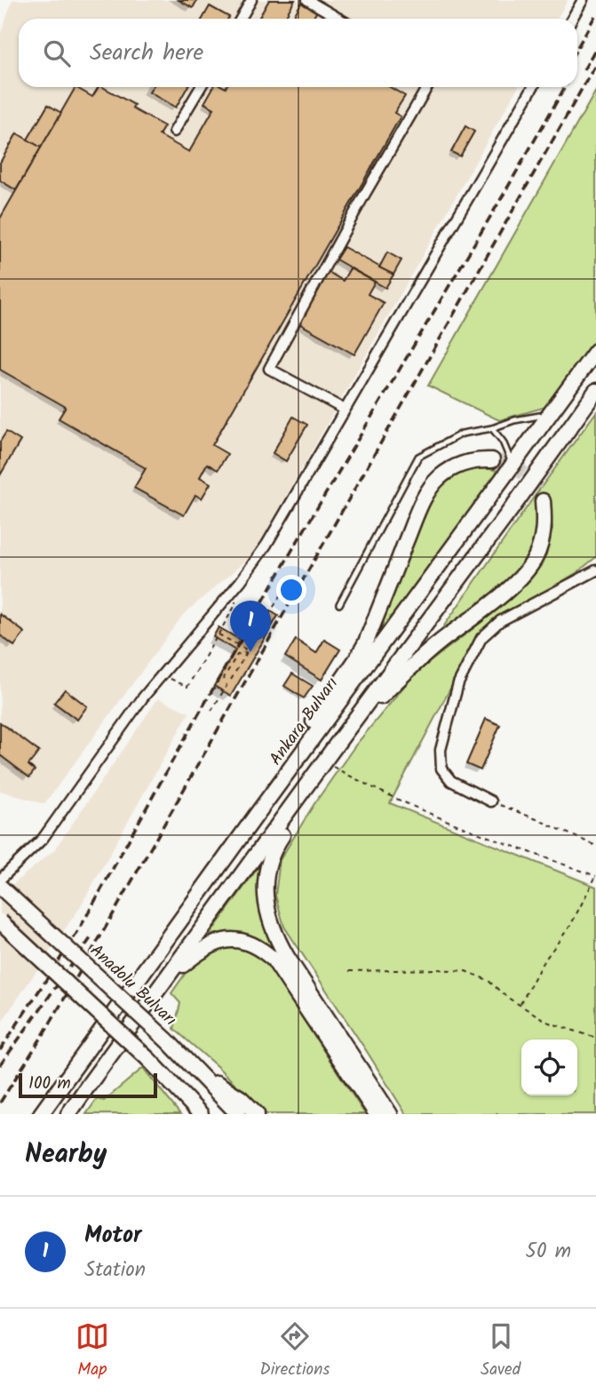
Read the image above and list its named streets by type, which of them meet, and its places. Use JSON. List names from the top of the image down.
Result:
{
  "streets": {
    "main road": ["Ankara Bulvarı", "Anadolu Bulvarı"]
  },
  "scale_bar": "100 m",
  "page": {
    "search": "Search here",
    "pins": "1",
    "scale": "100 m",
    "heading": "Nearby",
    "list": [
      {
        "mark": "1",
        "name": "Motor",
        "note": "Station",
        "value": "50 m"
      }
    ],
    "nav": ["Map", "Directions", "Saved"]
  }
}
